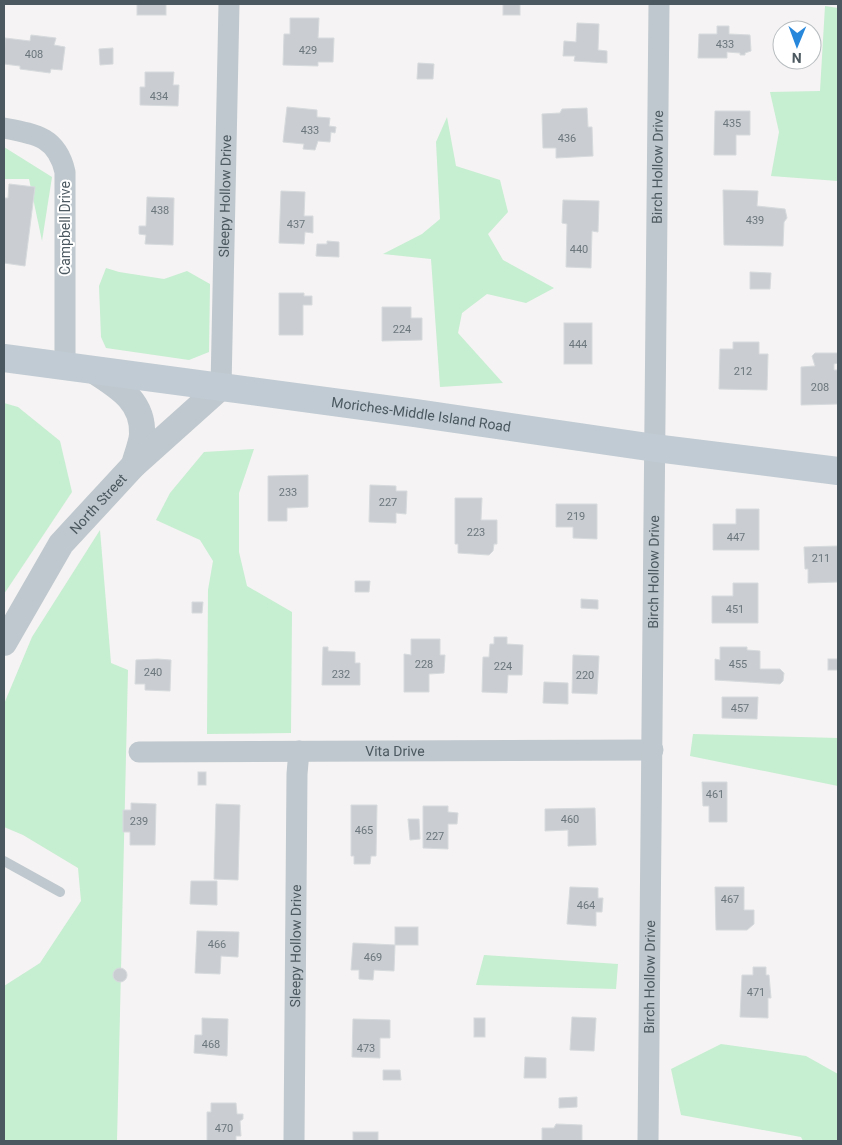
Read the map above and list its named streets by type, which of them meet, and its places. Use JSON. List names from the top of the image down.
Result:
{
  "streets": {
    "main road": ["Moriches-Middle Island Road"],
    "street": [
      "Birch Hollow Drive",
      "Sleepy Hollow Drive",
      "Campbell Drive",
      "North Street",
      "Vita Drive"
    ]
  },
  "crossings": [
    ["Birch Hollow Drive", "Moriches-Middle Island Road"],
    ["Birch Hollow Drive", "Vita Drive"],
    ["Sleepy Hollow Drive", "Moriches-Middle Island Road"],
    ["Sleepy Hollow Drive", "North Street"],
    ["Sleepy Hollow Drive", "Vita Drive"],
    ["Campbell Drive", "Moriches-Middle Island Road"],
    ["Moriches-Middle Island Road", "North Street"]
  ],
  "house_numbers": [
    "433",
    "429",
    "408",
    "434",
    "435",
    "433",
    "436",
    "438",
    "439",
    "437",
    "440",
    "224",
    "444",
    "212",
    "208",
    "233",
    "227",
    "219",
    "223",
    "447",
    "211",
    "451",
    "228",
    "455",
    "224",
    "240",
    "232",
    "220",
    "457",
    "461",
    "460",
    "239",
    "465",
    "227",
    "467",
    "464",
    "466",
    "469",
    "471",
    "468",
    "473",
    "470"
  ],
  "north": "bottom"
}
